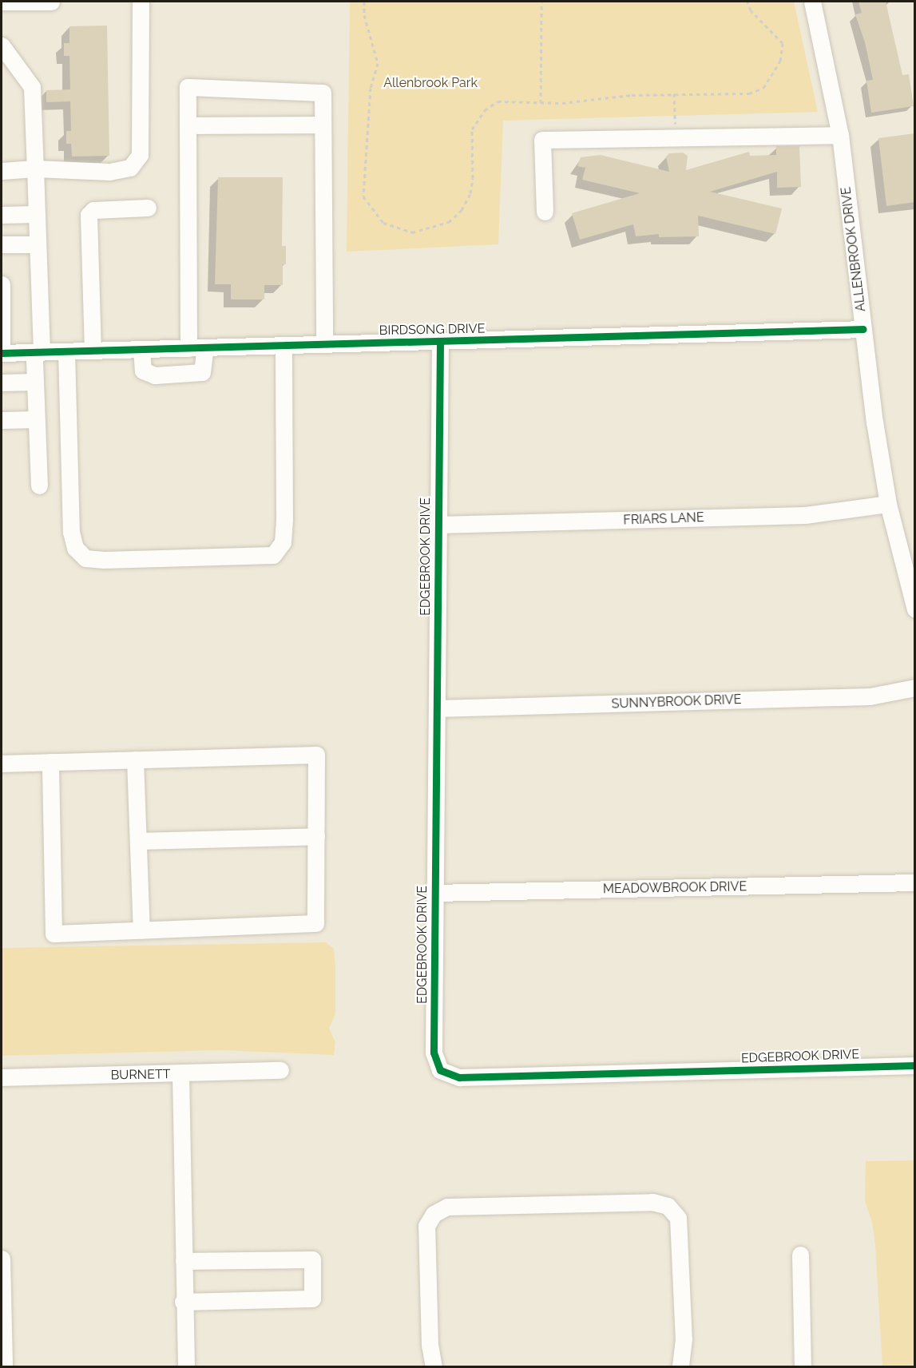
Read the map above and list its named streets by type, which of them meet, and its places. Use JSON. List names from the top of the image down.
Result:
{
  "streets": {
    "street": [
      "ALLENBROOK DRIVE",
      "BIRDSONG DRIVE",
      "FRIARS LANE",
      "EDGEBROOK DRIVE",
      "SUNNYBROOK DRIVE",
      "MEADOWBROOK DRIVE",
      "BURNETT"
    ]
  },
  "crossings": [
    ["ALLENBROOK DRIVE", "BIRDSONG DRIVE"],
    ["ALLENBROOK DRIVE", "FRIARS LANE"],
    ["BIRDSONG DRIVE", "EDGEBROOK DRIVE"],
    ["FRIARS LANE", "EDGEBROOK DRIVE"],
    ["EDGEBROOK DRIVE", "SUNNYBROOK DRIVE"],
    ["EDGEBROOK DRIVE", "MEADOWBROOK DRIVE"]
  ],
  "parks": ["Allenbrook Park"]
}
